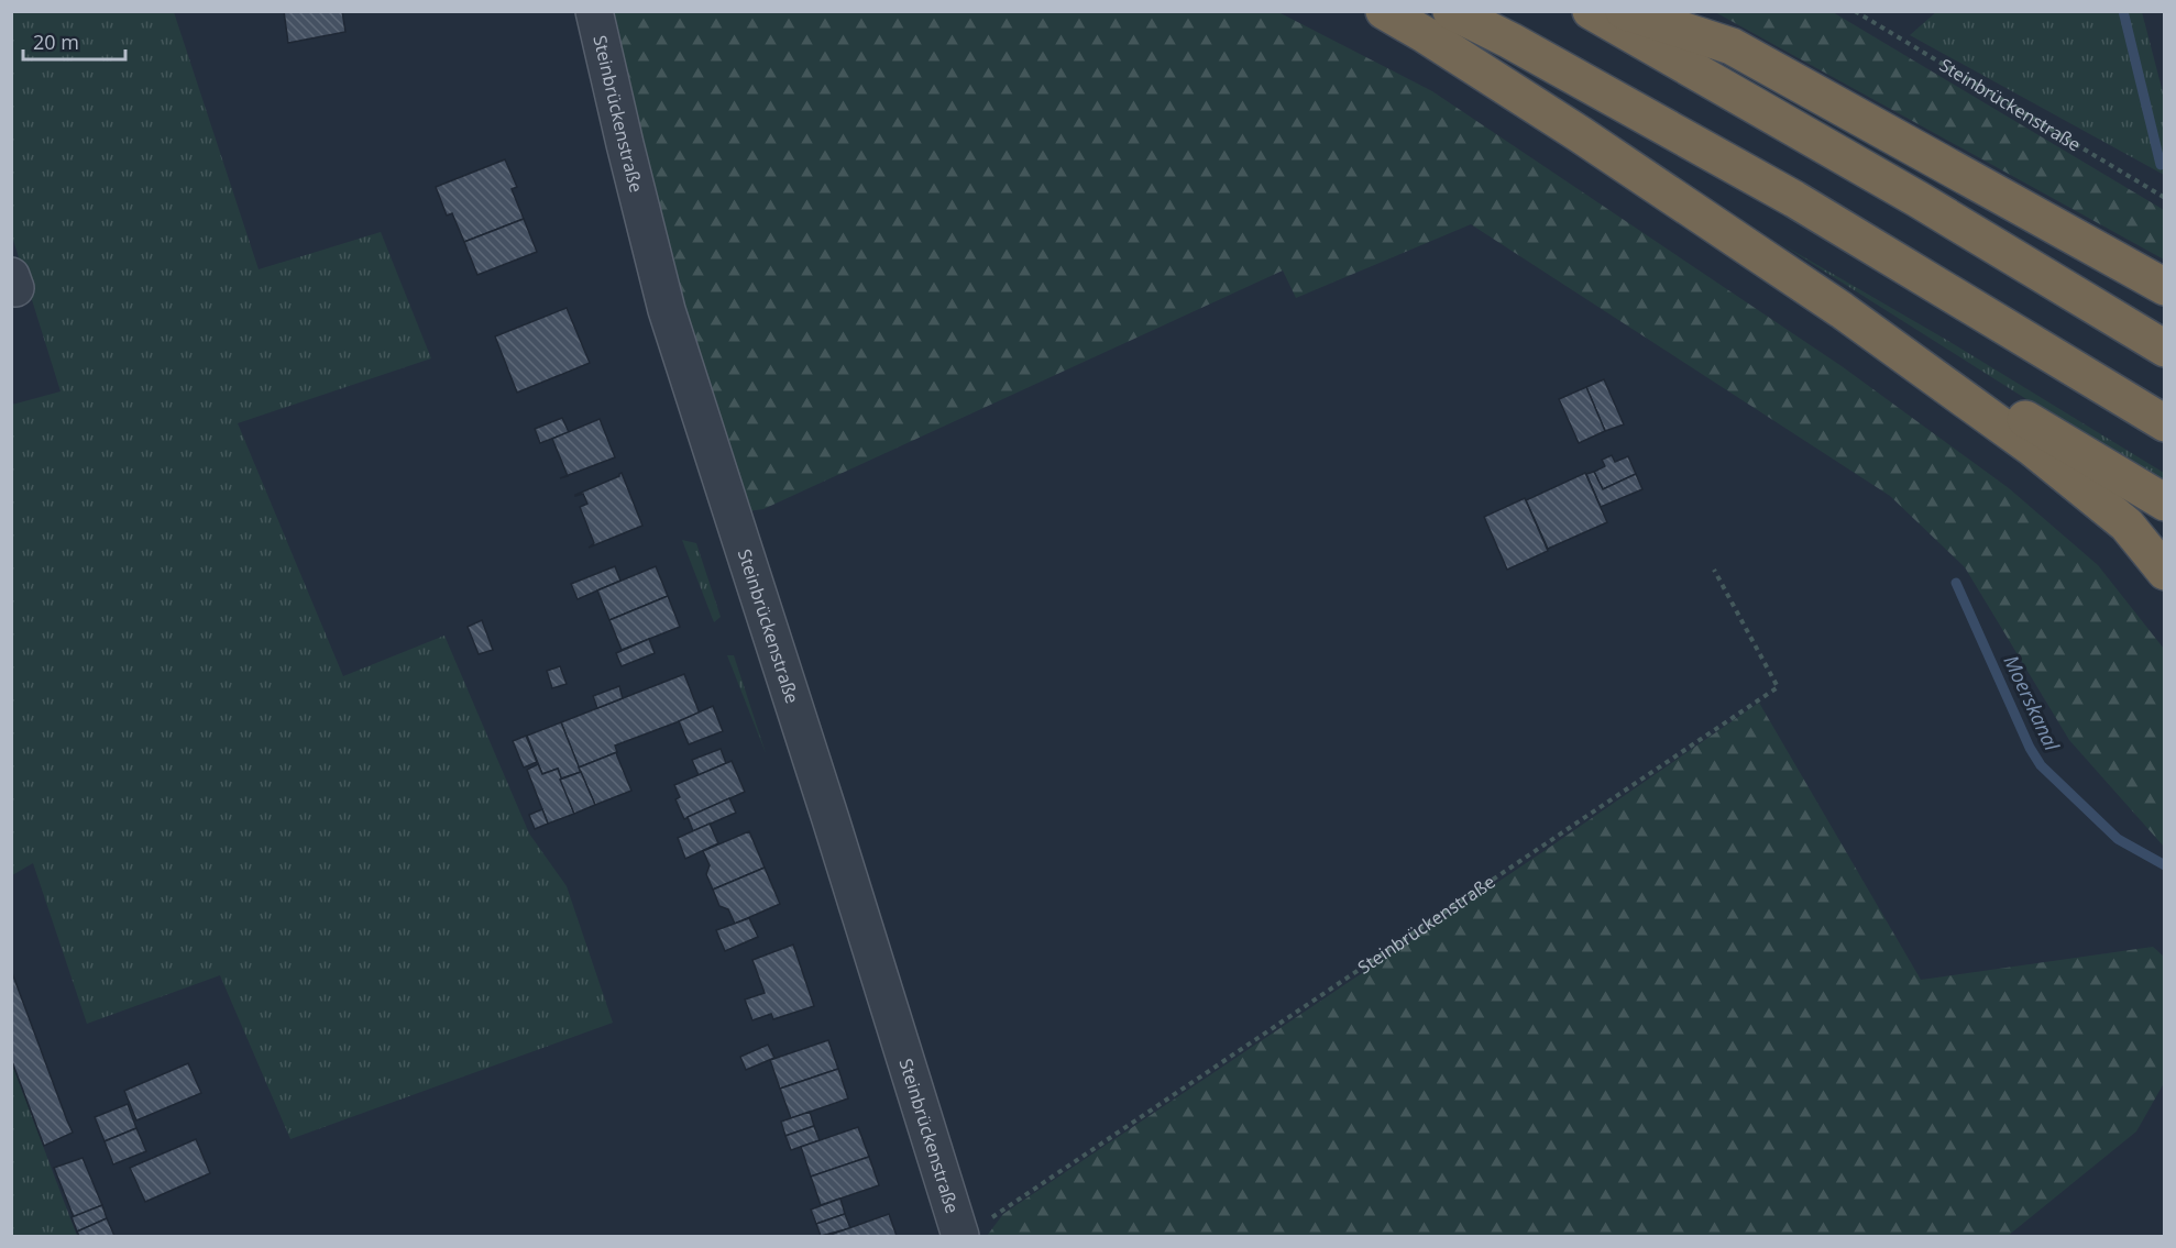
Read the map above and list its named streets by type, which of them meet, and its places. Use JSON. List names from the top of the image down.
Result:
{
  "streets": {
    "street": ["Steinbrückenstraße"]
  },
  "water": ["Moerskanal"],
  "scale_bar": "20 m"
}
